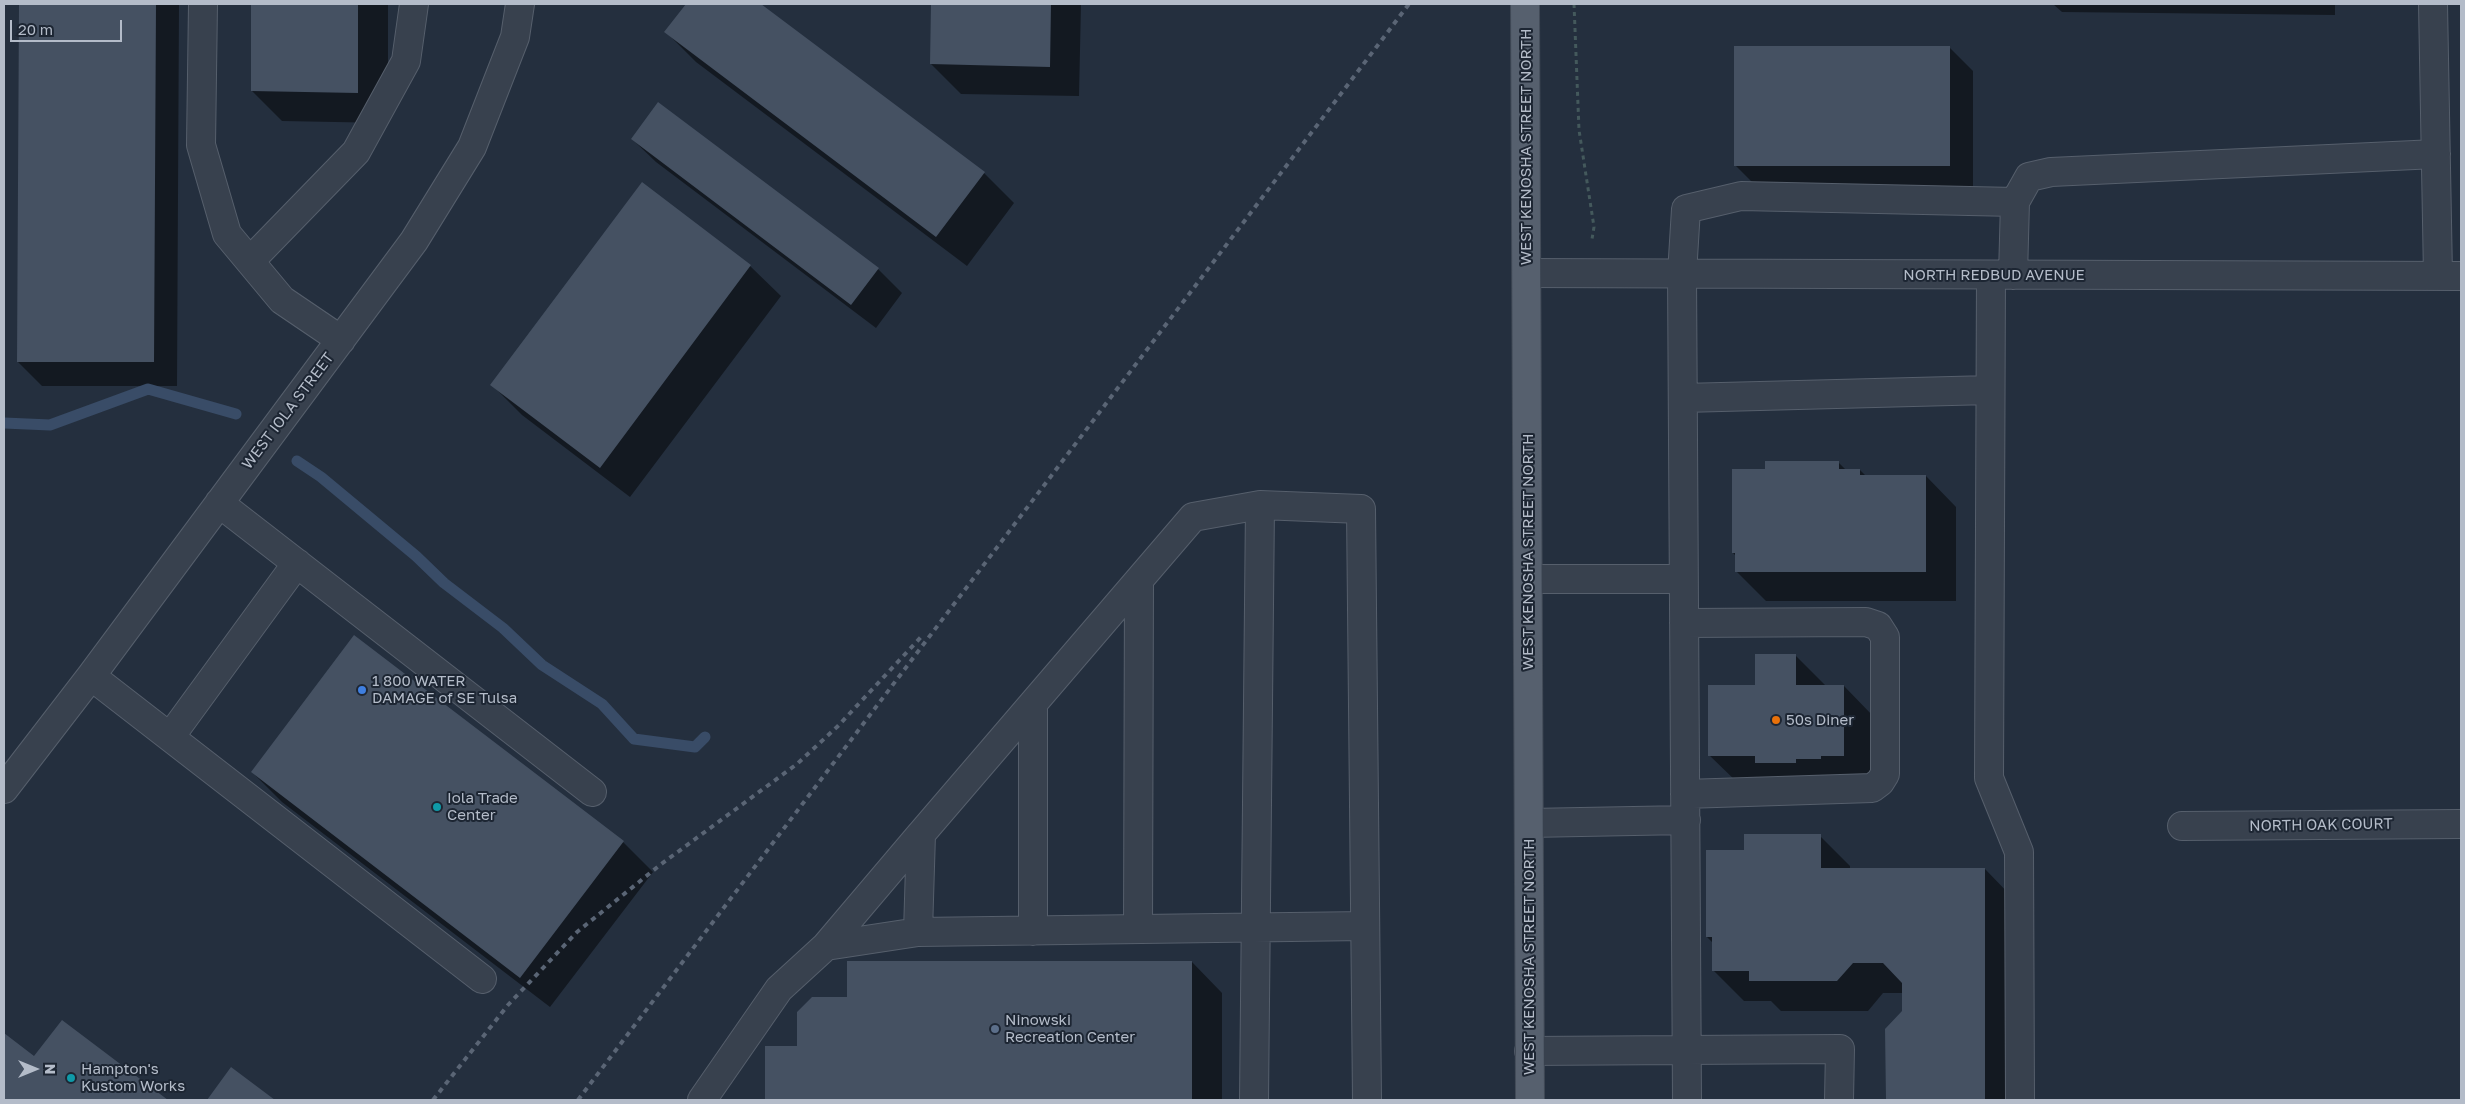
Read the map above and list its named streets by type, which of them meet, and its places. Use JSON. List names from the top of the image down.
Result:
{
  "streets": {
    "main road": ["WEST KENOSHA STREET NORTH"],
    "street": ["NORTH REDBUD AVENUE", "WEST IOLA STREET", "NORTH OAK COURT"]
  },
  "crossings": [
    ["WEST KENOSHA STREET NORTH", "NORTH REDBUD AVENUE"]
  ],
  "places": [
    "1 800 WATER DAMAGE of SE Tulsa",
    "50s Diner",
    "Iola Trade Center",
    "Ninowski Recreation Center",
    "Hampton's Kustom Works"
  ],
  "scale_bar": "20 m",
  "north": "right"
}
